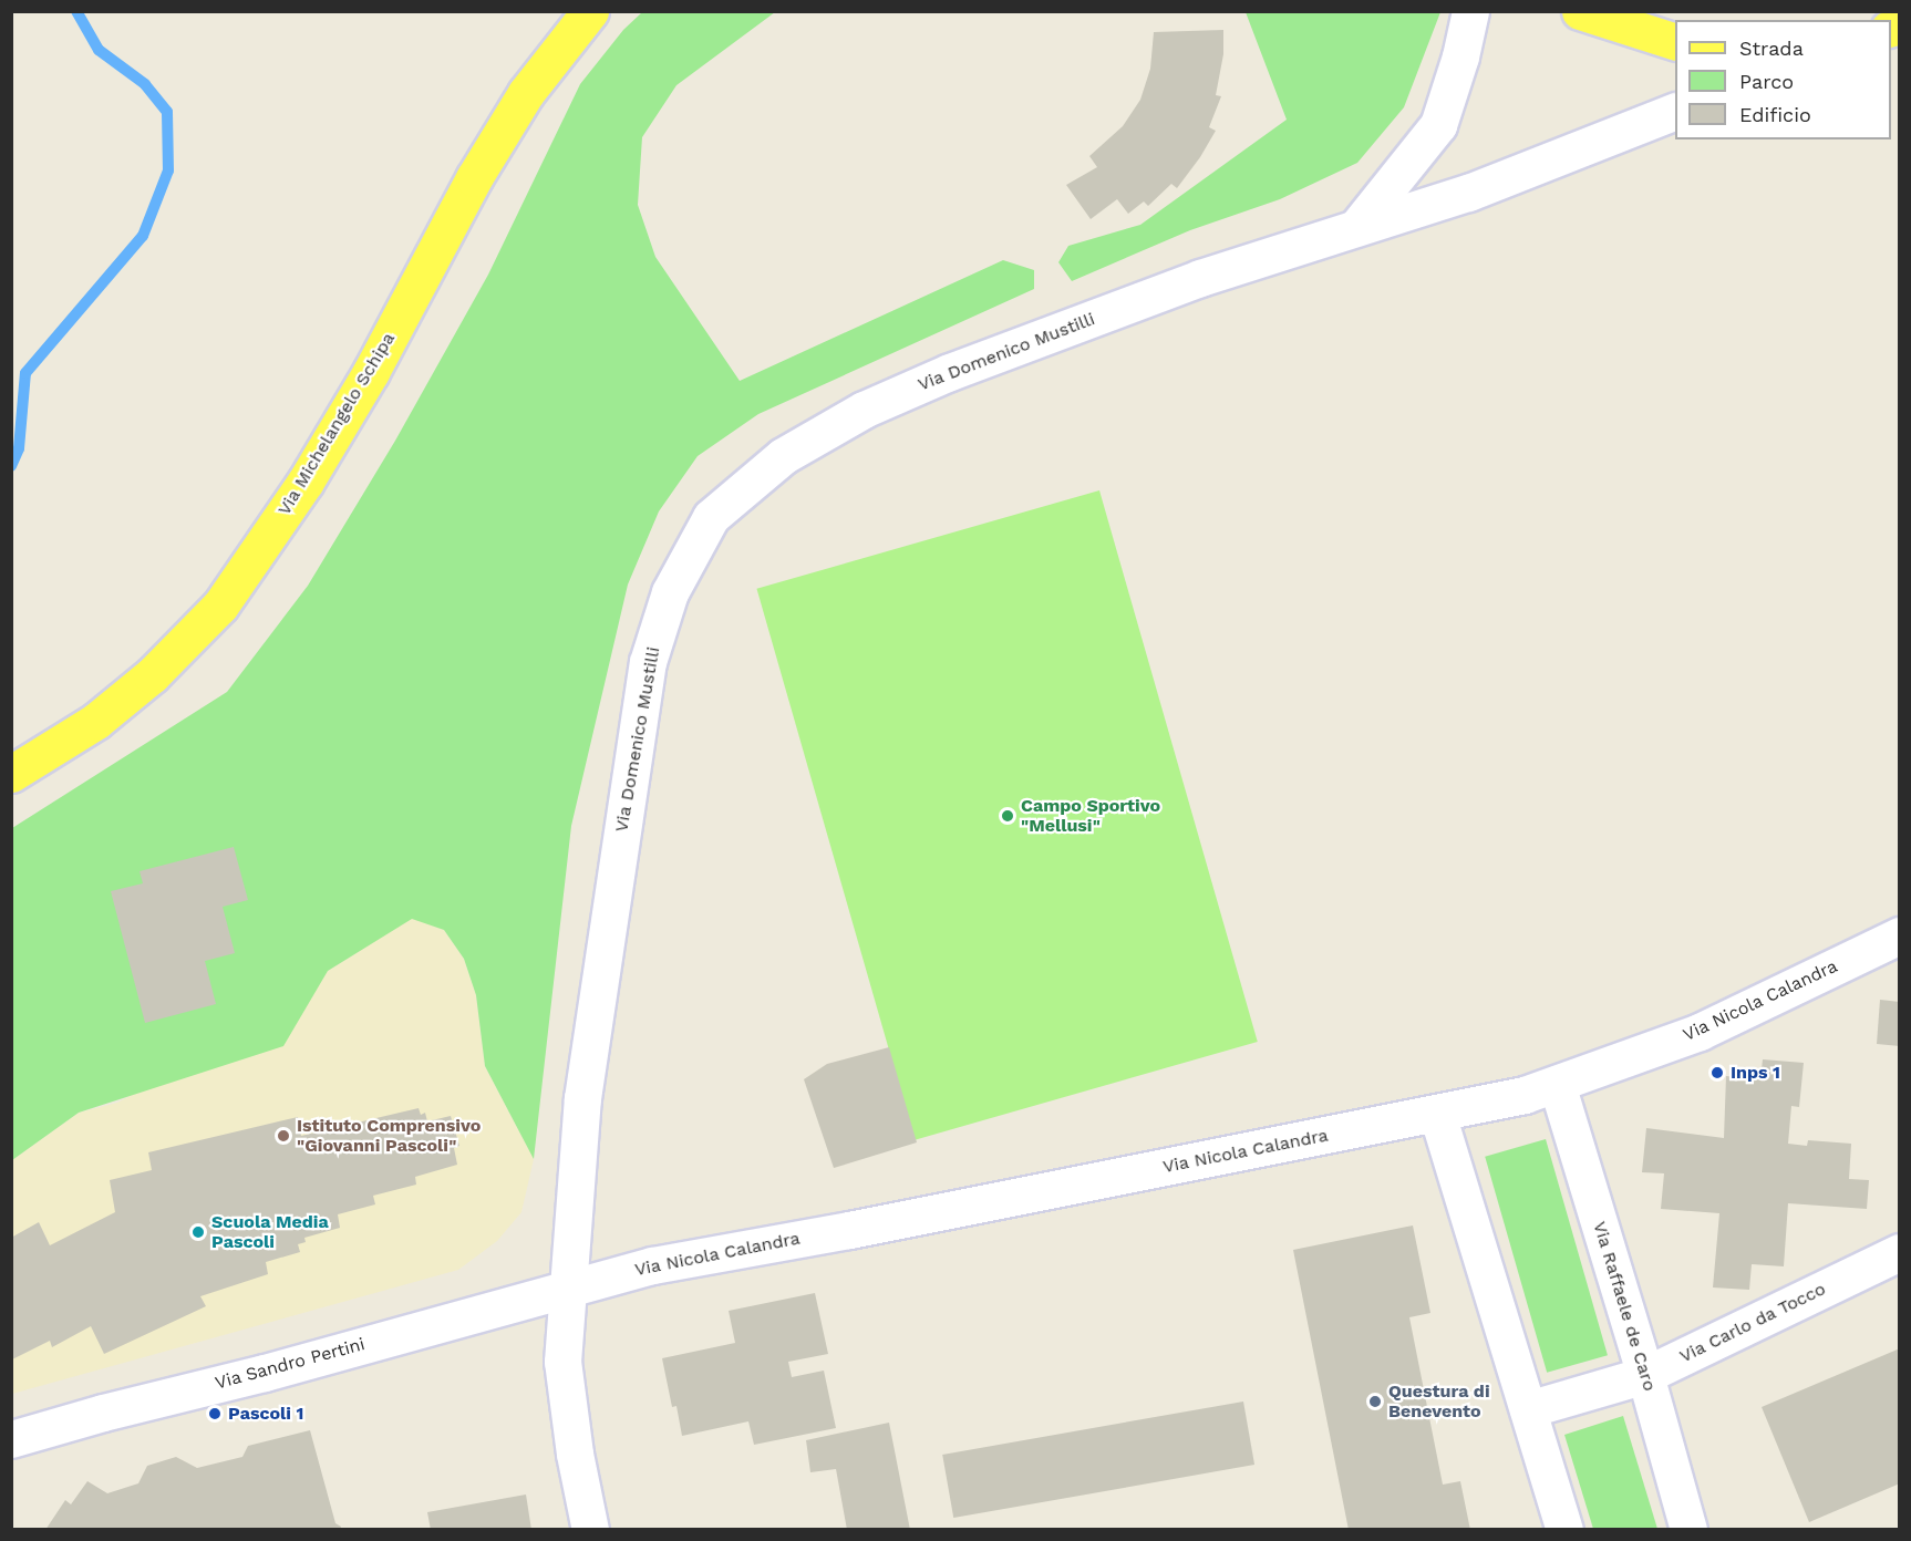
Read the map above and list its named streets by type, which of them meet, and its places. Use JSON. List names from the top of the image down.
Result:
{
  "streets": {
    "main road": ["Via Michelangelo Schipa"],
    "street": [
      "Via Domenico Mustilli",
      "Via Nicola Calandra",
      "Via Raffaele de Caro",
      "Via Carlo da Tocco",
      "Via Sandro Pertini"
    ]
  },
  "crossings": [
    ["Via Domenico Mustilli", "Via Nicola Calandra"],
    ["Via Domenico Mustilli", "Via Sandro Pertini"],
    ["Via Nicola Calandra", "Via Raffaele de Caro"],
    ["Via Nicola Calandra", "Via Sandro Pertini"],
    ["Via Raffaele de Caro", "Via Carlo da Tocco"]
  ],
  "places": [
    "Campo Sportivo \"Mellusi\"",
    "Inps 1",
    "Istituto Comprensivo \"Giovanni Pascoli\"",
    "Scuola Media Pascoli",
    "Questura di Benevento",
    "Pascoli 1"
  ],
  "legend": ["Strada", "Parco", "Edificio"]
}
